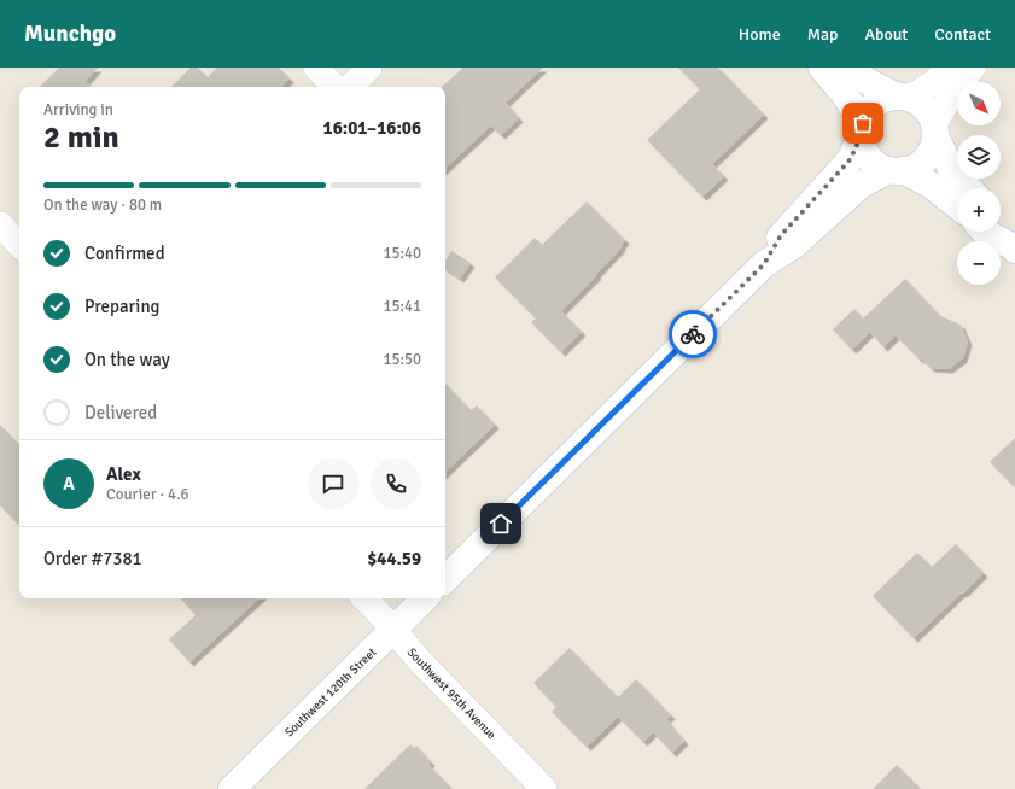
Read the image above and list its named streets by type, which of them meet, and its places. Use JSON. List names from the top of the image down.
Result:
{
  "streets": {
    "street": ["Southwest 120th Street", "Southwest 95th Avenue"]
  },
  "crossings": [
    ["Southwest 120th Street", "Southwest 95th Avenue"]
  ],
  "north": "bottom right",
  "page": {
    "header": "Munchgo",
    "nav": [
      "Home",
      "Map",
      "About",
      "Contact"
    ],
    "map_buttons": ["+", "−"],
    "heading": ["2 min", "Arriving in", "16:01–16:06"],
    "panel": [
      "Alex",
      "Courier · 4.6",
      "Order #7381",
      "$44.59"
    ],
    "bar": "On the way · 80 m",
    "list": [
      ["Confirmed", "15:40"],
      ["Preparing", "15:41"],
      ["On the way", "15:50"],
      "Delivered"
    ],
    "round": "A"
  }
}
